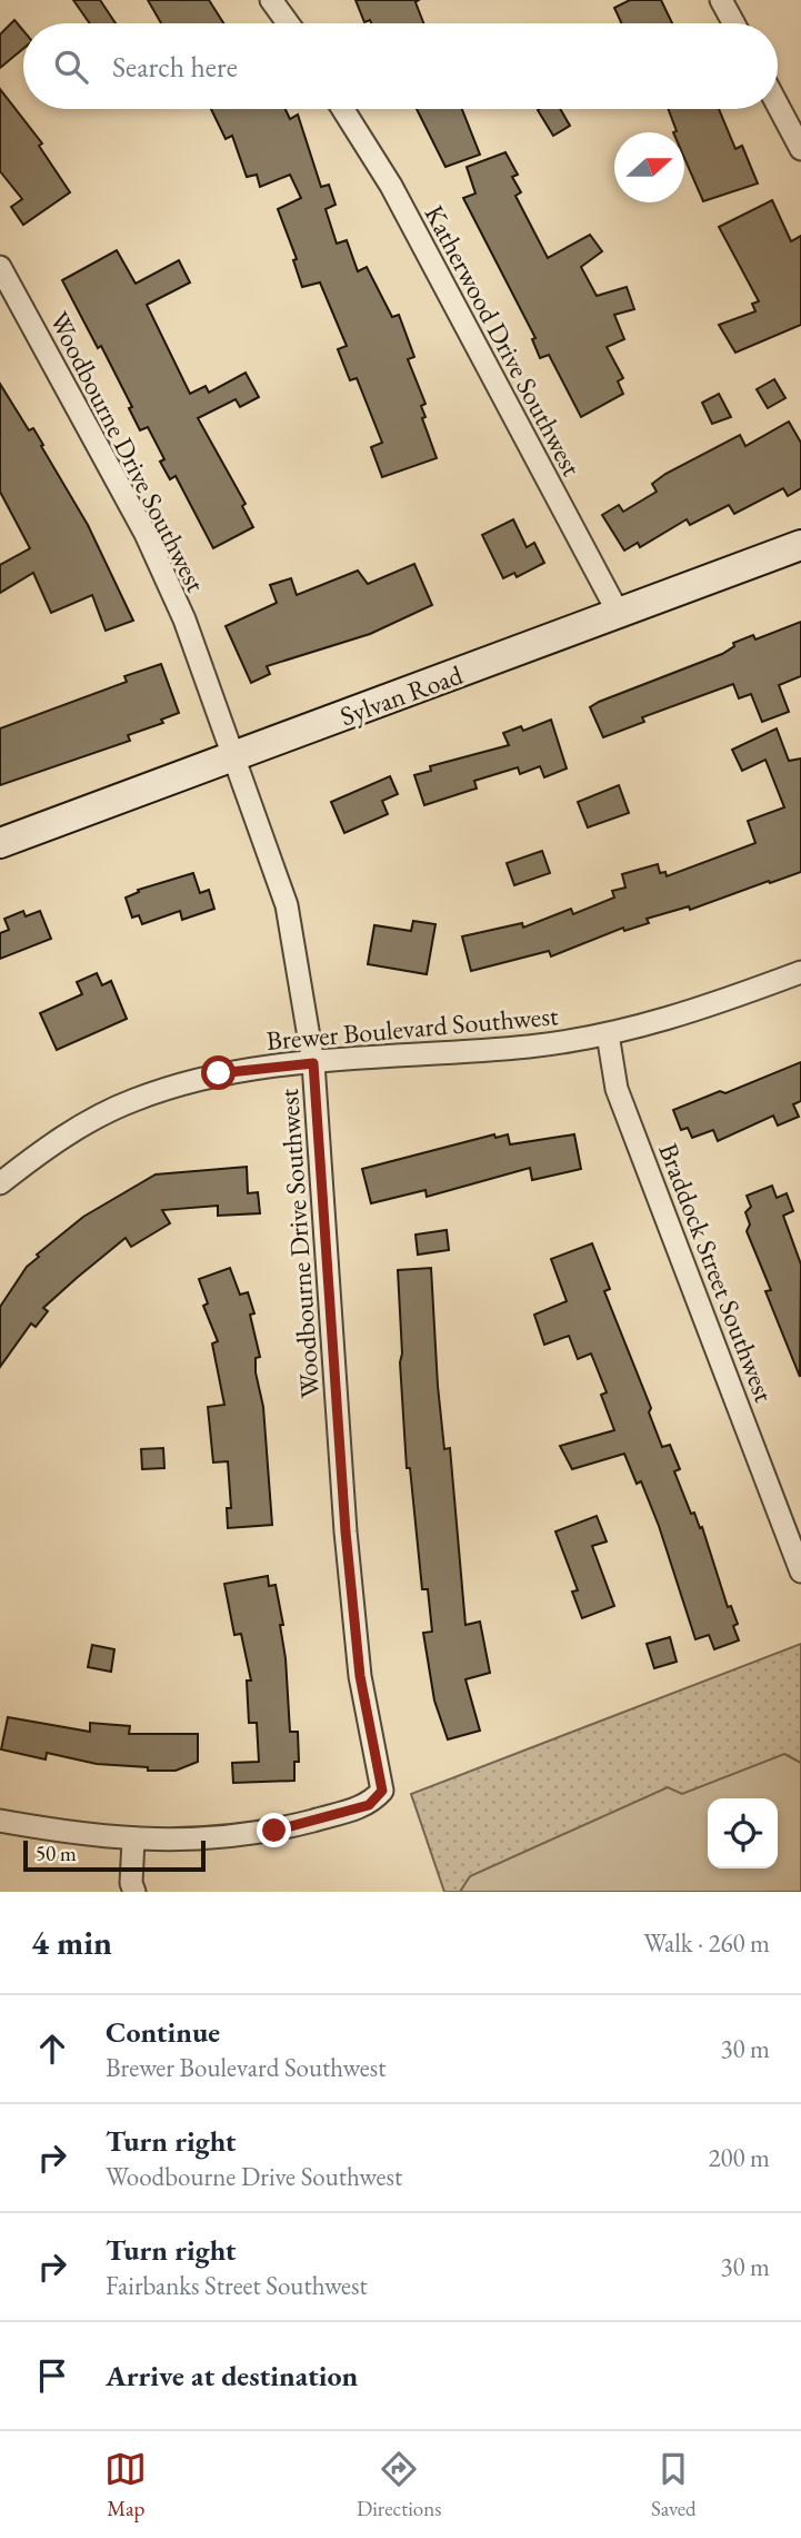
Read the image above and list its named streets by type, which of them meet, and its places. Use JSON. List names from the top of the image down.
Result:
{
  "streets": {
    "main road": ["Sylvan Road"],
    "street": [
      "Katherwood Drive Southwest",
      "Woodbourne Drive Southwest",
      "Brewer Boulevard Southwest",
      "Braddock Street Southwest"
    ]
  },
  "crossings": [
    ["Katherwood Drive Southwest", "Sylvan Road"],
    ["Woodbourne Drive Southwest", "Sylvan Road"],
    ["Woodbourne Drive Southwest", "Brewer Boulevard Southwest"],
    ["Brewer Boulevard Southwest", "Braddock Street Southwest"]
  ],
  "scale_bar": "50 m",
  "north": "right",
  "page": {
    "search": "Search here",
    "scale": "50 m",
    "heading": ["4 min", "Walk · 260 m"],
    "list": [
      ["Continue", "Brewer Boulevard Southwest", "30 m"],
      ["Turn right", "Woodbourne Drive Southwest", "200 m"],
      ["Turn right", "Fairbanks Street Southwest", "30 m"],
      "Arrive at destination"
    ],
    "nav": ["Map", "Directions", "Saved"]
  }
}
